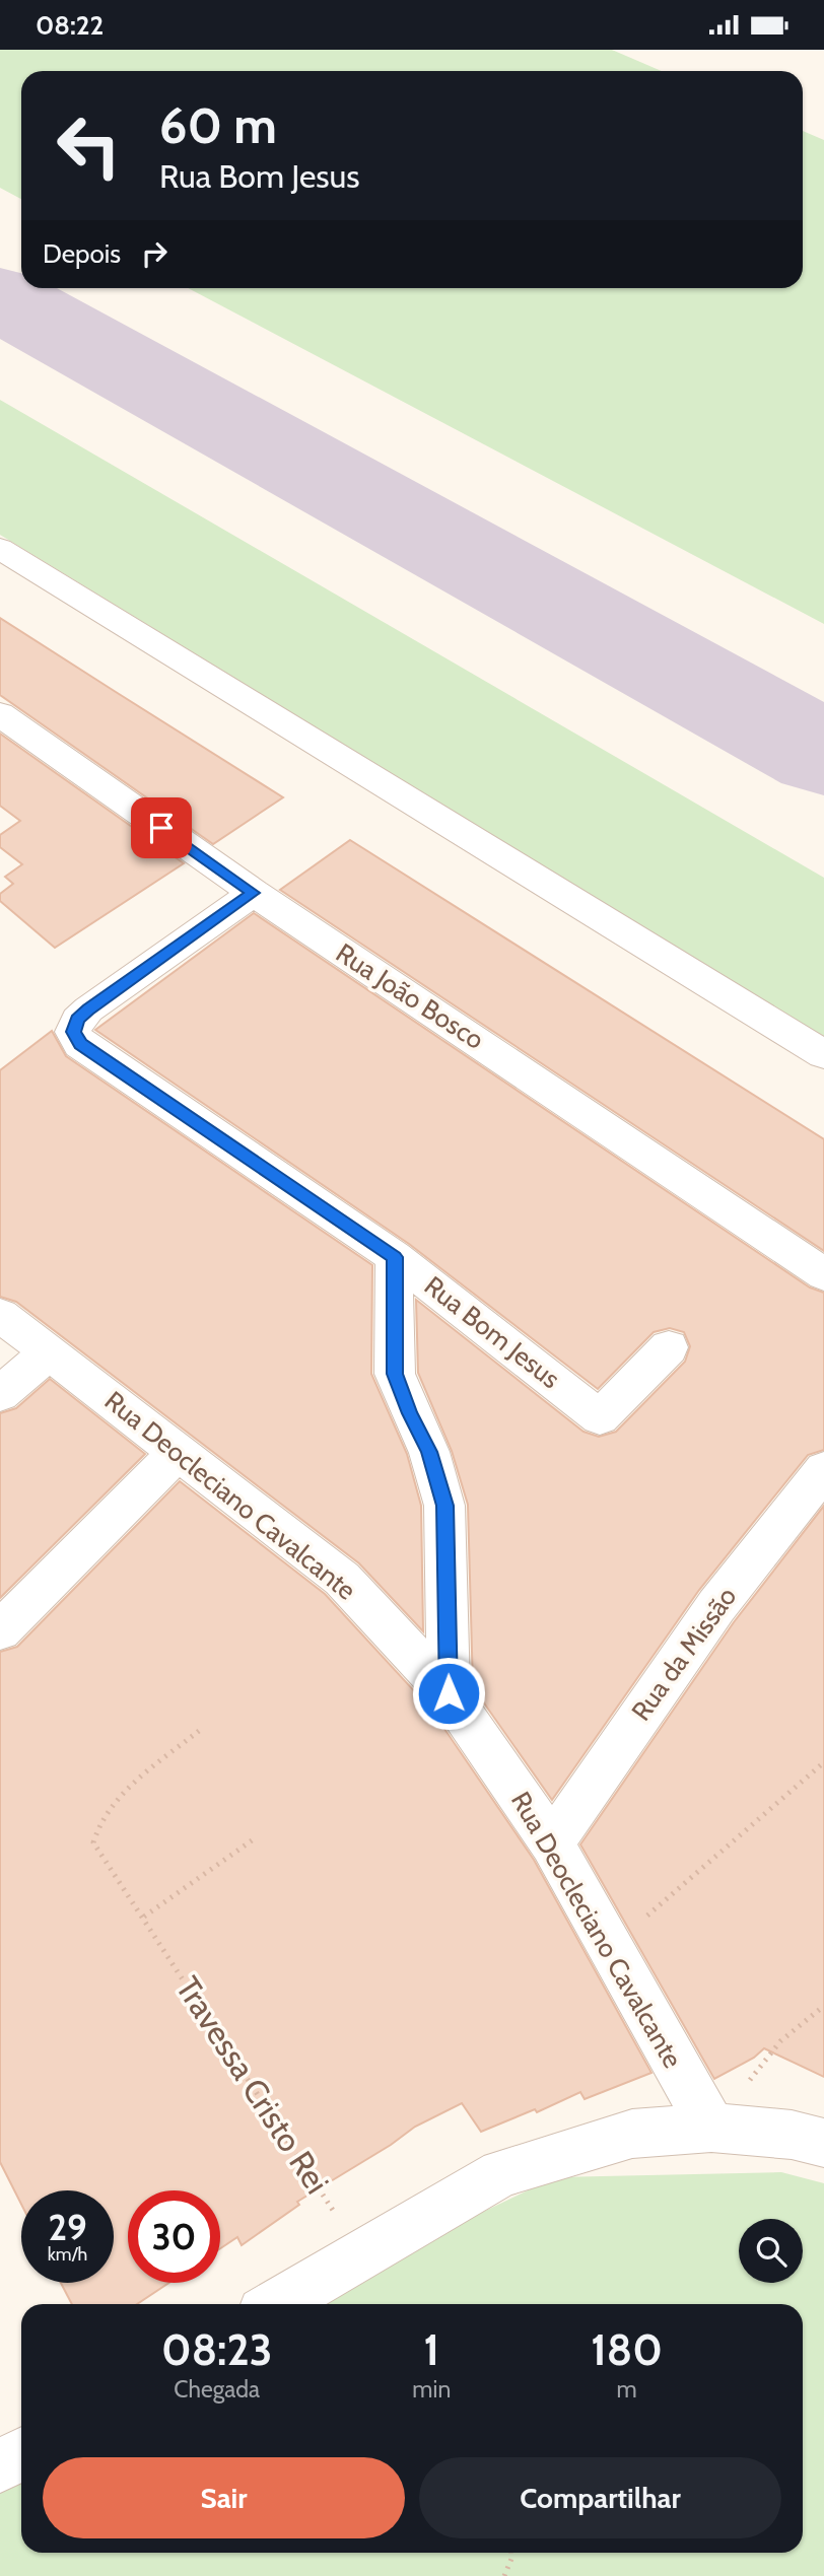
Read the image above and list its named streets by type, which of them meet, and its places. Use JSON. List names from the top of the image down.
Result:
{
  "streets": {
    "street": [
      "Rua João Bosco",
      "Rua Bom Jesus",
      "Rua Deocleciano Cavalcante",
      "Rua da Missão"
    ],
    "path": ["Travessa Cristo Rei"]
  },
  "crossings": [
    ["Rua João Bosco", "Rua Bom Jesus"],
    ["Rua Deocleciano Cavalcante", "Rua da Missão"]
  ],
  "page": {
    "status": "08:22",
    "turn": ["60 m", "Rua Bom Jesus"],
    "then": "Depois",
    "speed": "29 km/h",
    "limit": "30",
    "eta": [
      "08:23",
      "Chegada",
      "1",
      "min",
      "180",
      "m"
    ],
    "buttons": ["Sair", "Compartilhar"]
  }
}
